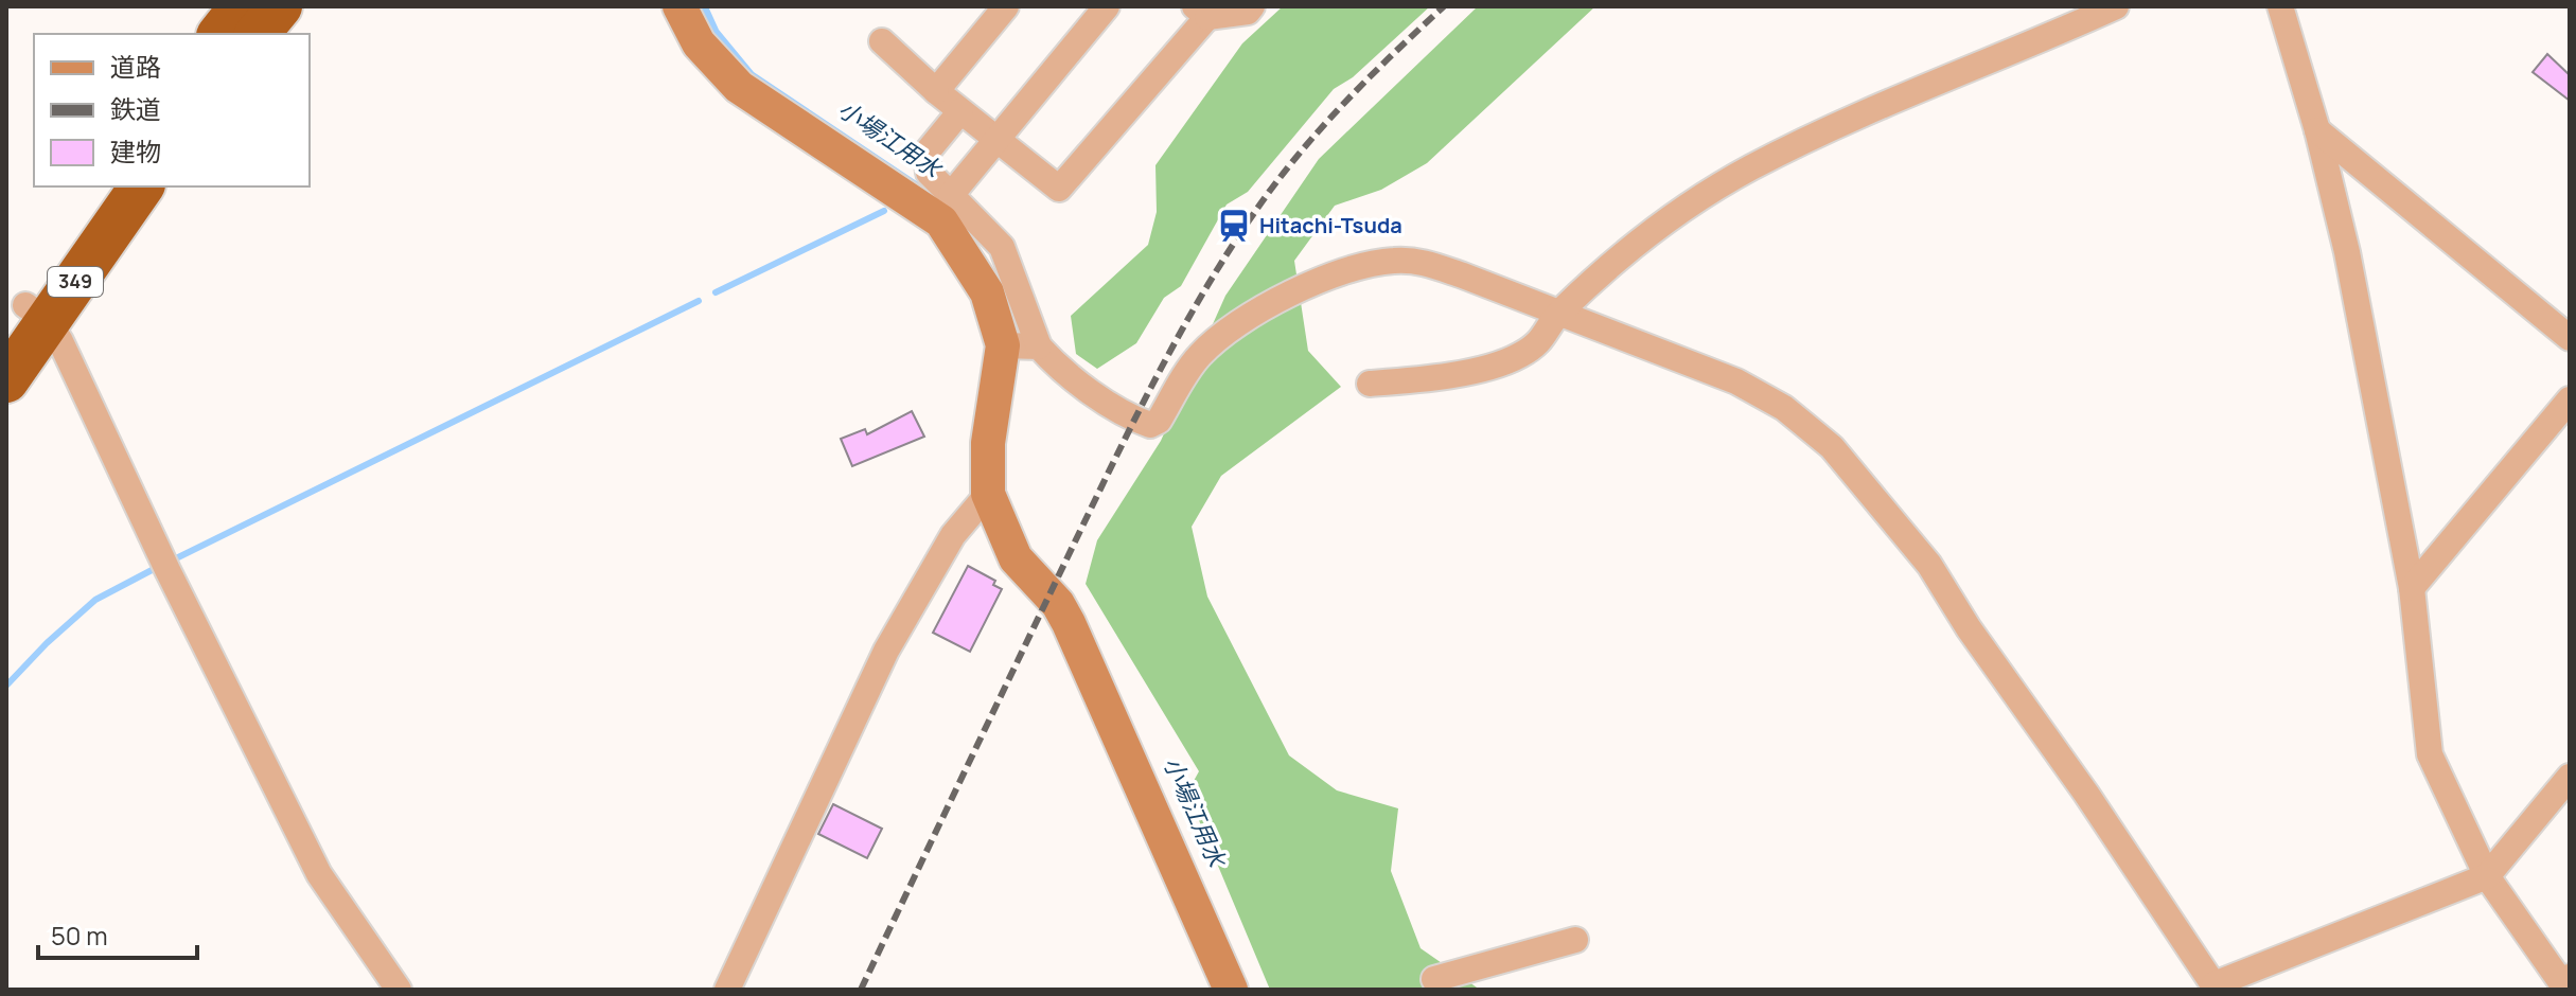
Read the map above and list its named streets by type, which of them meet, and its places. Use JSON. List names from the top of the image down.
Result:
{
  "streets": {
    "highway": ["349"]
  },
  "water": ["小場江用水"],
  "places": {
    "station": ["Hitachi-Tsuda"]
  },
  "legend": ["道路", "鉄道", "建物"],
  "scale_bar": "50 m"
}
